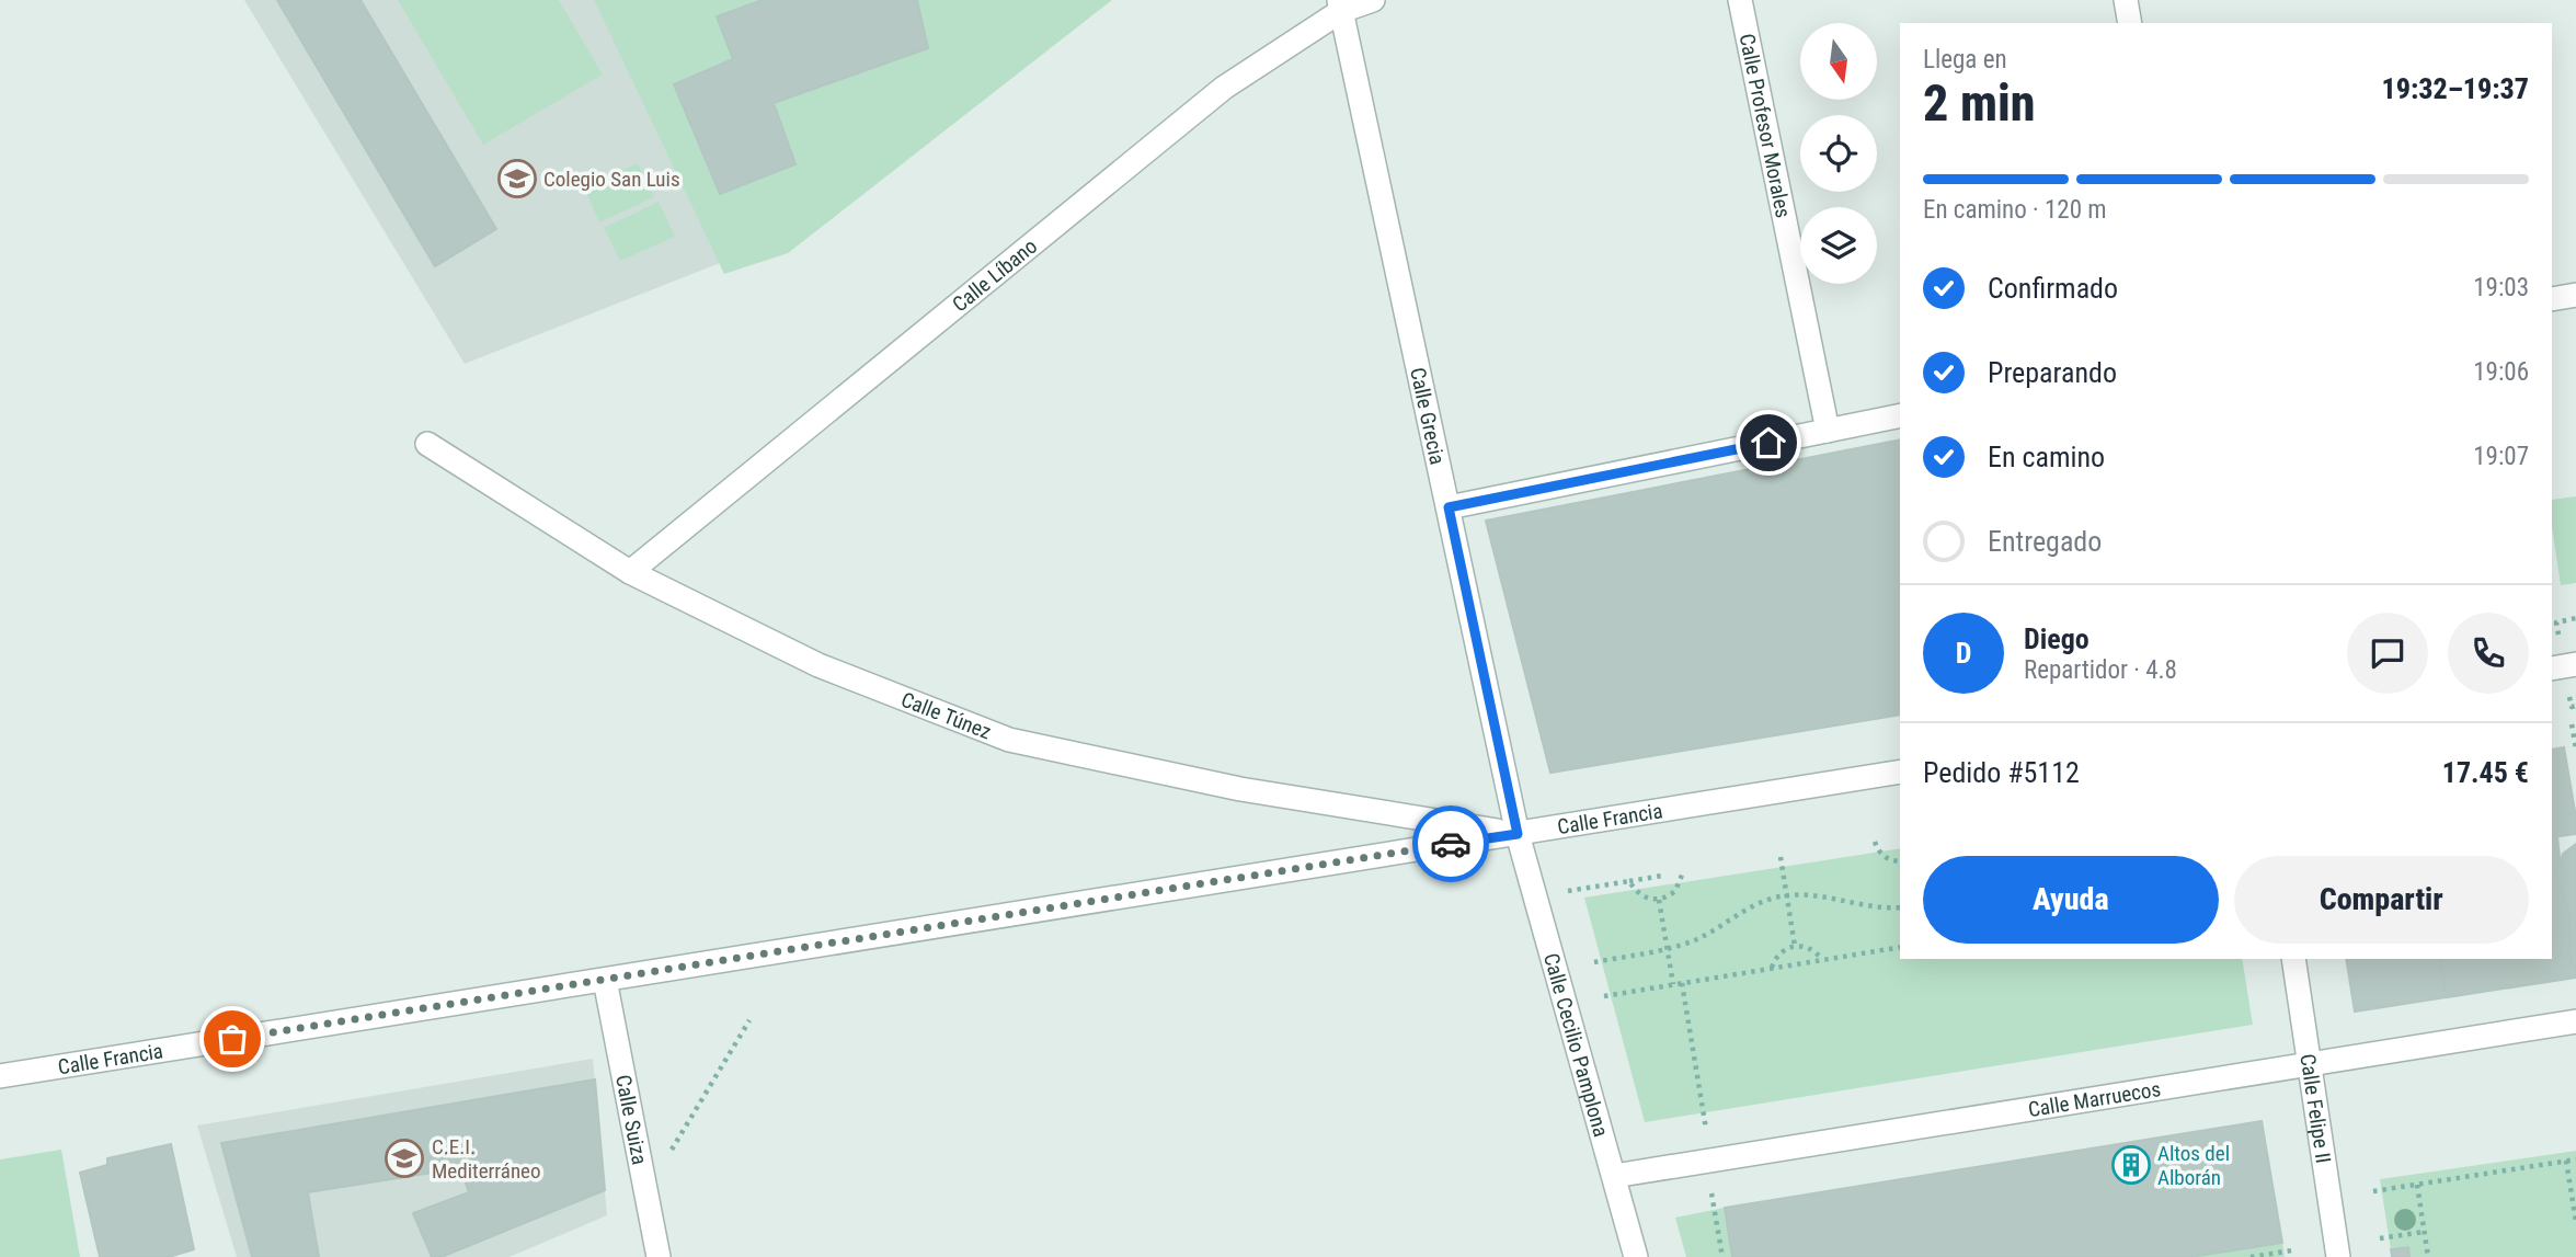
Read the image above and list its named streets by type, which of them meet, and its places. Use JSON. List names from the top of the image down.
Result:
{
  "streets": {
    "street": [
      "Calle Profesor Morales",
      "Calle Líbano",
      "Calle Grecia",
      "Calle Túnez",
      "Calle Francia",
      "Calle Cecilio Pamplona",
      "Calle Marruecos",
      "Calle Felipe II",
      "Calle Suiza"
    ]
  },
  "crossings": [
    ["Calle Líbano", "Calle Grecia"],
    ["Calle Líbano", "Calle Túnez"],
    ["Calle Grecia", "Calle Túnez"],
    ["Calle Grecia", "Calle Francia"],
    ["Calle Grecia", "Calle Cecilio Pamplona"],
    ["Calle Túnez", "Calle Francia"],
    ["Calle Túnez", "Calle Cecilio Pamplona"],
    ["Calle Francia", "Calle Cecilio Pamplona"],
    ["Calle Francia", "Calle Suiza"],
    ["Calle Cecilio Pamplona", "Calle Marruecos"],
    ["Calle Marruecos", "Calle Felipe II"]
  ],
  "places": {
    "school or university": ["Colegio San Luis", "C.E.I. Mediterráneo"],
    "building": ["Altos del Alborán"]
  },
  "north": "bottom",
  "page": {
    "heading": ["2 min", "Llega en", "19:32–19:37"],
    "panel": [
      "Diego",
      "Repartidor · 4.8",
      "Pedido #5112",
      "17.45 €"
    ],
    "bar": "En camino · 120 m",
    "list": [
      ["Confirmado", "19:03"],
      ["Preparando", "19:06"],
      ["En camino", "19:07"],
      "Entregado"
    ],
    "round": "D",
    "buttons": ["Ayuda", "Compartir"]
  }
}
